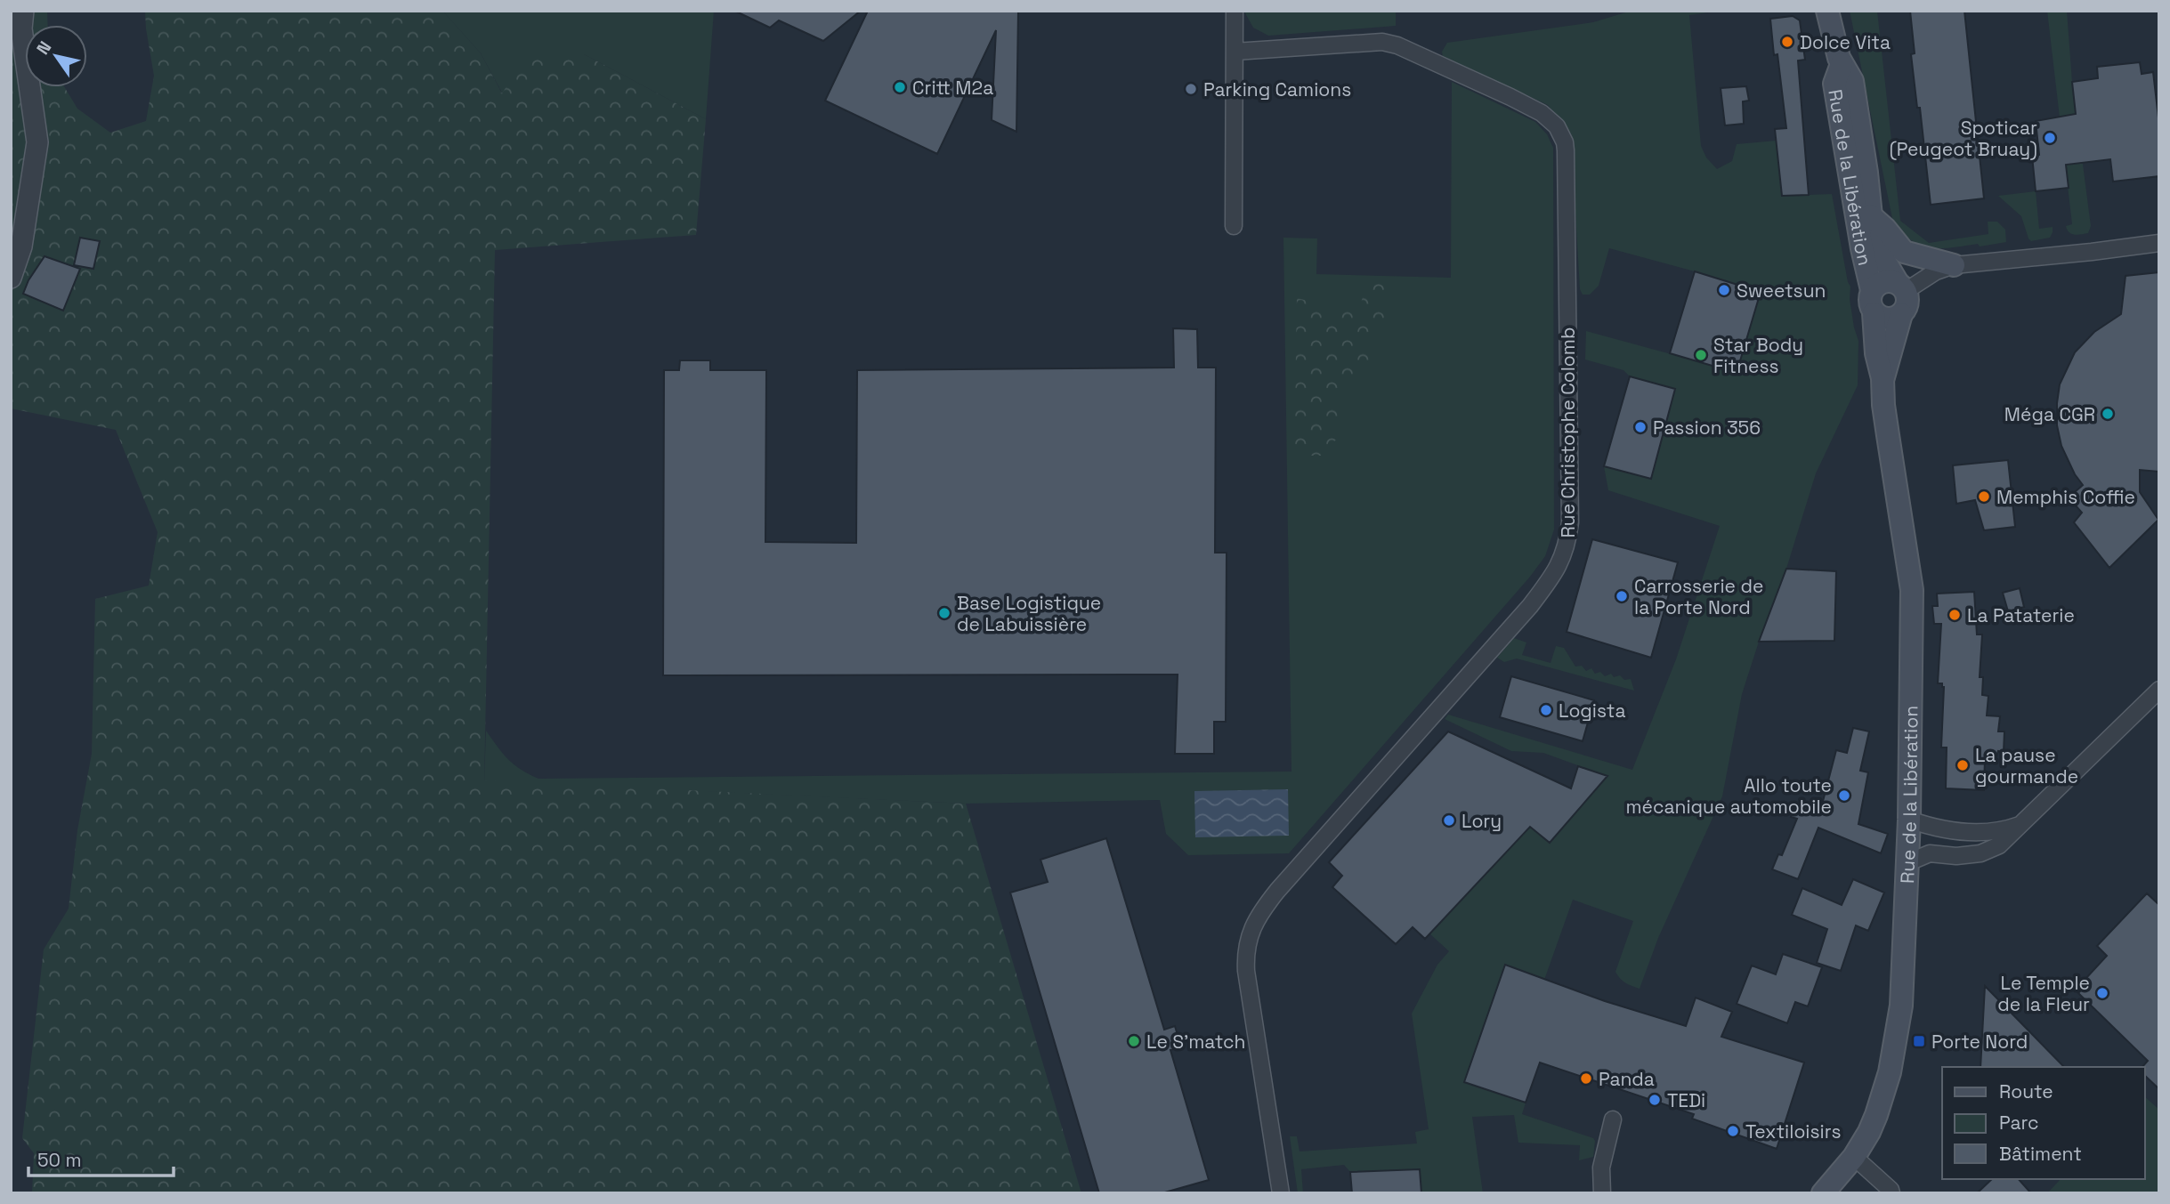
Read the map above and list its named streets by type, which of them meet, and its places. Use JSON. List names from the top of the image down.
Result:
{
  "streets": {
    "main road": ["Rue de la Libération"],
    "street": ["Rue Christophe Colomb"]
  },
  "places": {
    "other": [
      "Dolce Vita",
      "Critt M2a",
      "Parking Camions",
      "Spoticar (Peugeot Bruay)",
      "Sweetsun",
      "Star Body Fitness",
      "Méga CGR",
      "Passion 356",
      "Memphis Coffie",
      "Carrosserie de la Porte Nord",
      "Base Logistique de Labuissière",
      "La Pataterie",
      "Logista",
      "La pause gourmande",
      "Allo toute mécanique automobile",
      "Lory",
      "Le Temple de la Fleur",
      "Le S'match",
      "Panda",
      "TEDi",
      "Textiloisirs"
    ],
    "transit": ["Porte Nord"]
  },
  "legend": ["Route", "Parc", "Bâtiment"],
  "scale_bar": "50 m",
  "north": "top left"
}
